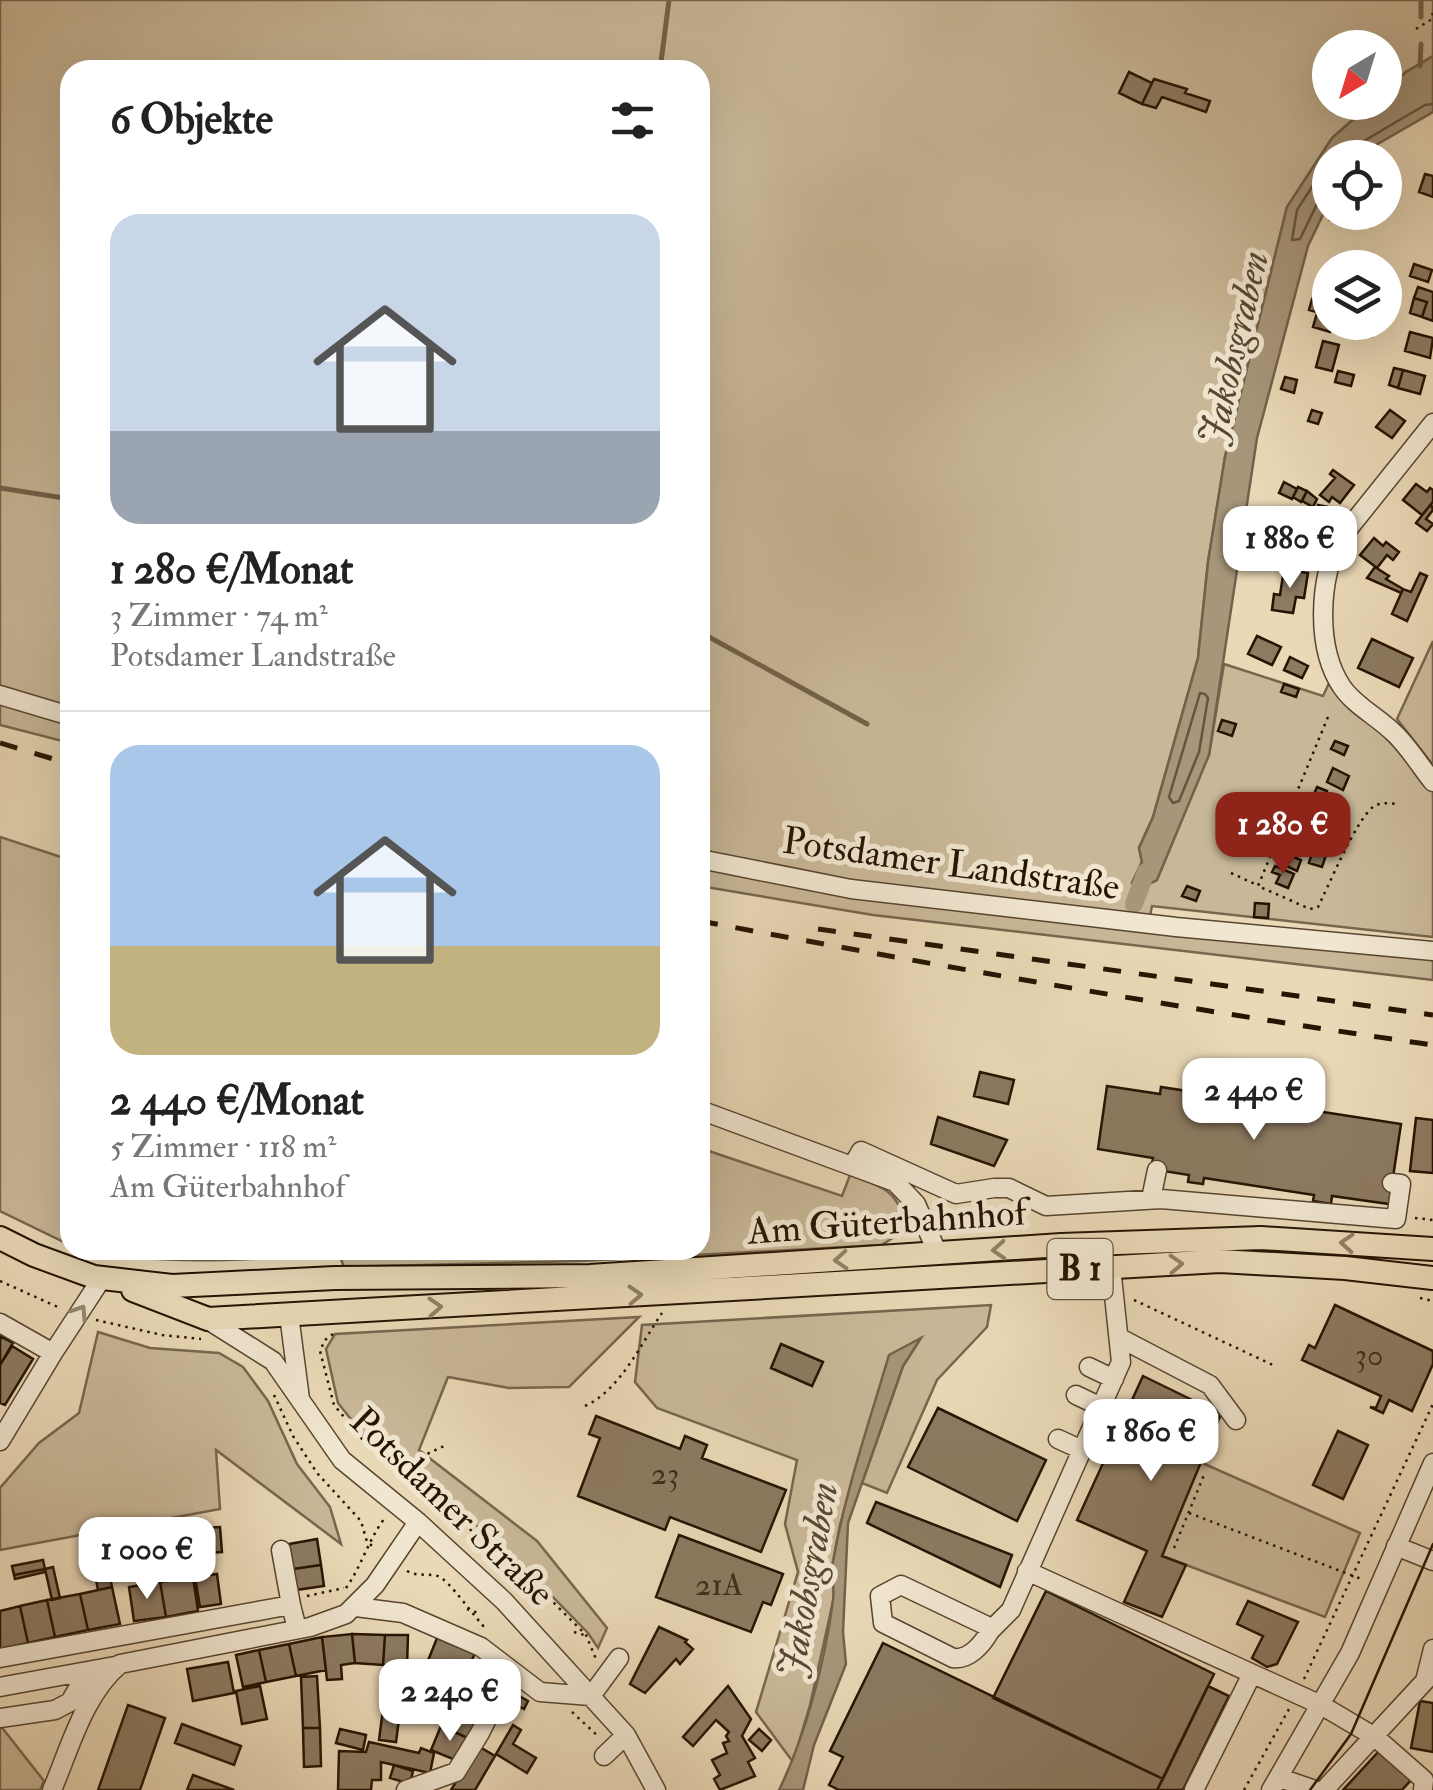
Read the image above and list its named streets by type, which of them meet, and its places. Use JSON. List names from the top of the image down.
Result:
{
  "streets": {
    "main road": ["Am Güterbahnhof", "B 1"],
    "street": ["Potsdamer Landstraße", "Potsdamer Straße"]
  },
  "crossings": [
    ["Am Güterbahnhof", "B 1"],
    ["Am Güterbahnhof", "Potsdamer Straße"],
    ["B 1", "Potsdamer Straße"]
  ],
  "water": ["Jakobsgraben"],
  "house_numbers": ["30", "23", "21A"],
  "north": "bottom left",
  "page": {
    "heading": "6 Objekte",
    "list": [
      {
        "name": "1 280 €/Monat",
        "note": "3 Zimmer · 74 m² · Potsdamer Landstraße"
      },
      {
        "name": "2 440 €/Monat",
        "note": "5 Zimmer · 118 m² · Am Güterbahnhof"
      }
    ],
    "price": [
      "1 880 €",
      "1 280 €",
      "2 440 €",
      "1 860 €",
      "1 000 €",
      "2 240 €"
    ]
  }
}
